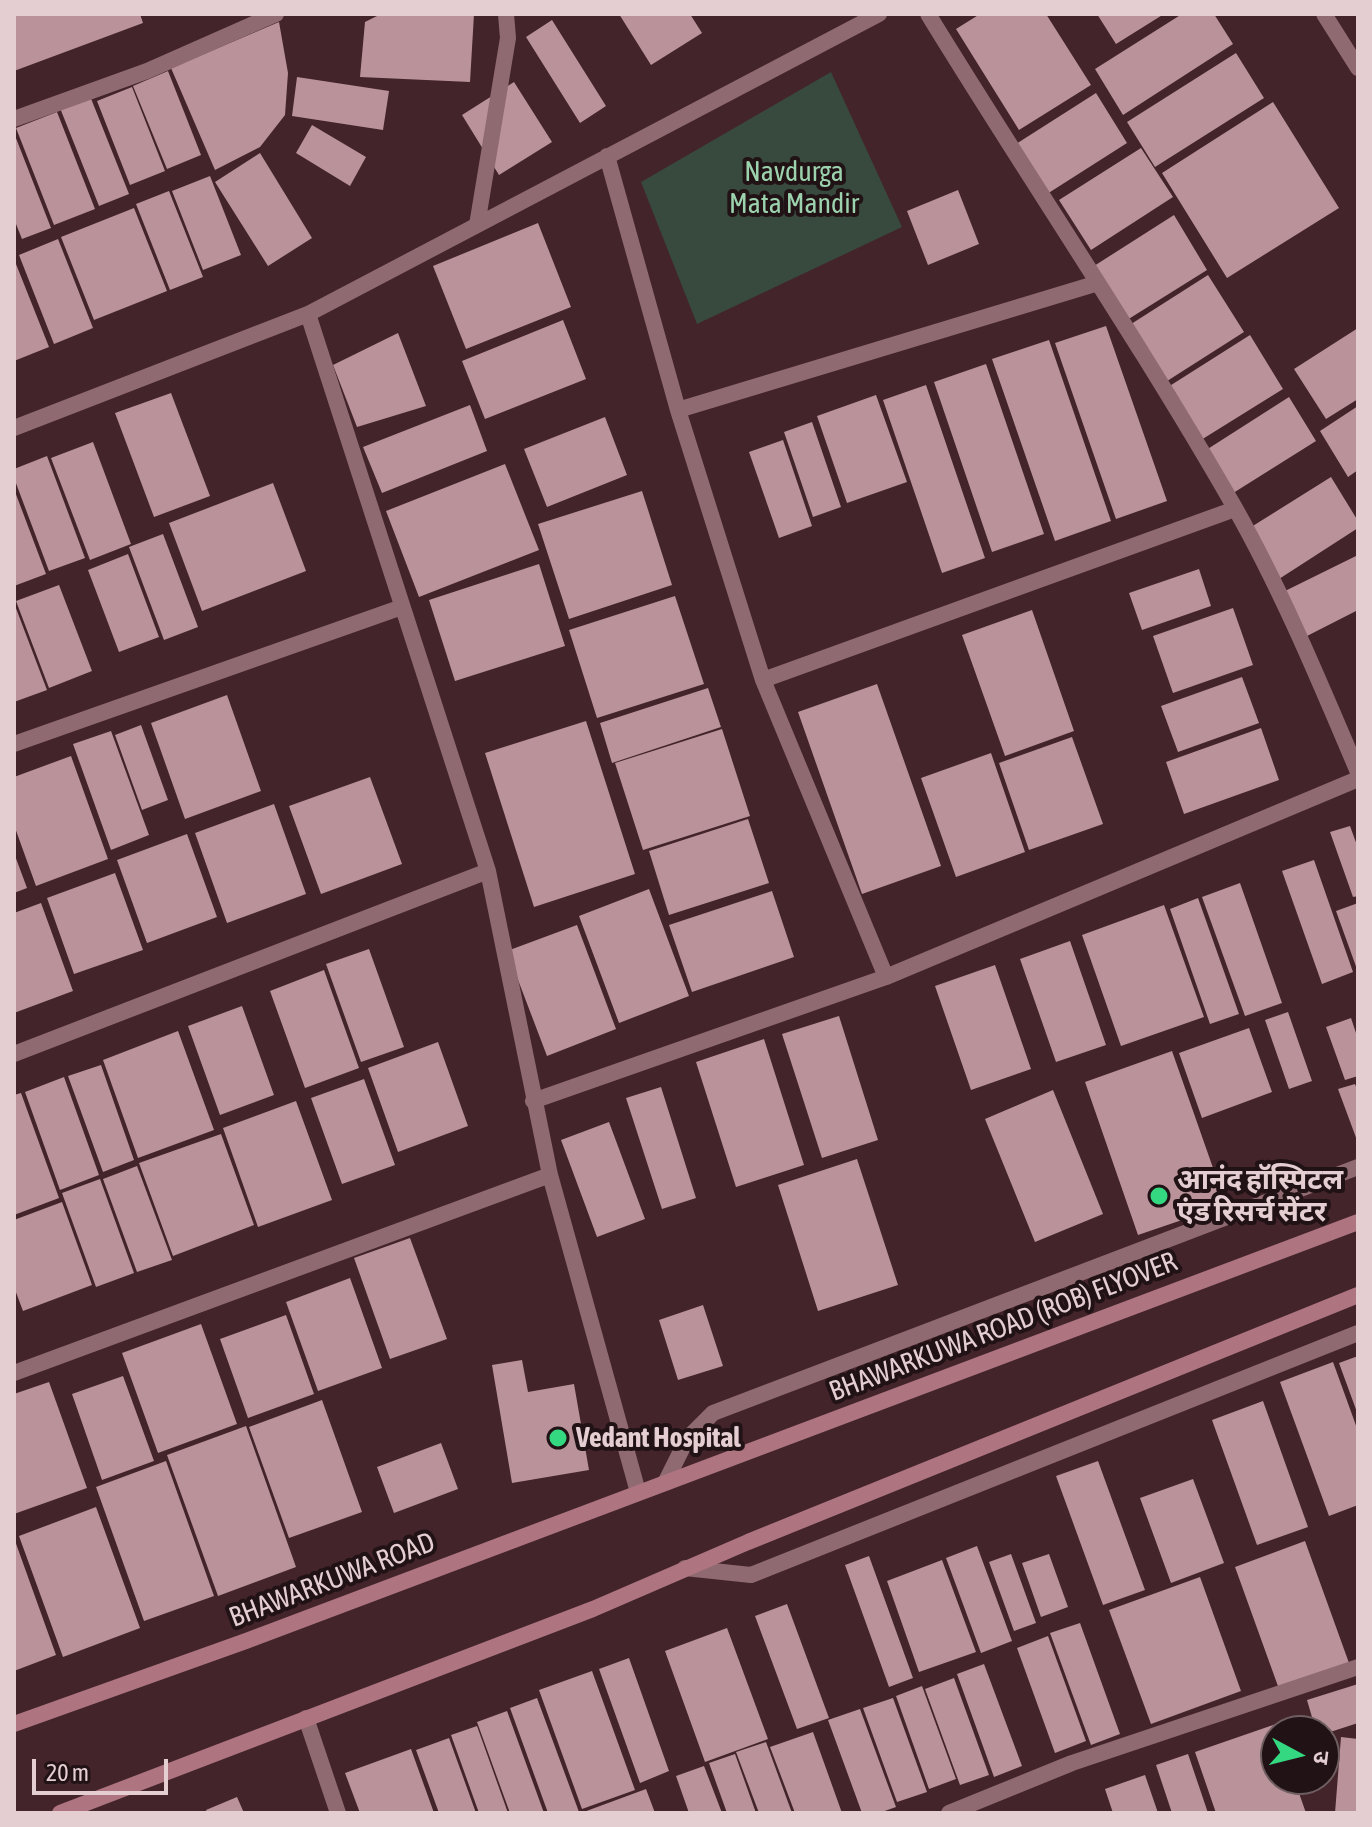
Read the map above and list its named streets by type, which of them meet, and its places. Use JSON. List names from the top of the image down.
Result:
{
  "streets": {
    "main road": ["BHAWARKUWA ROAD (ROB) FLYOVER", "BHAWARKUWA ROAD"]
  },
  "crossings": [
    ["BHAWARKUWA ROAD (ROB) FLYOVER", "BHAWARKUWA ROAD"]
  ],
  "parks": ["Navdurga Mata Mandir"],
  "places": ["आनंद हॉस्पिटल एंड रिसर्च सेंटर", "Vedant Hospital"],
  "scale_bar": "20 m",
  "north": "right"
}
